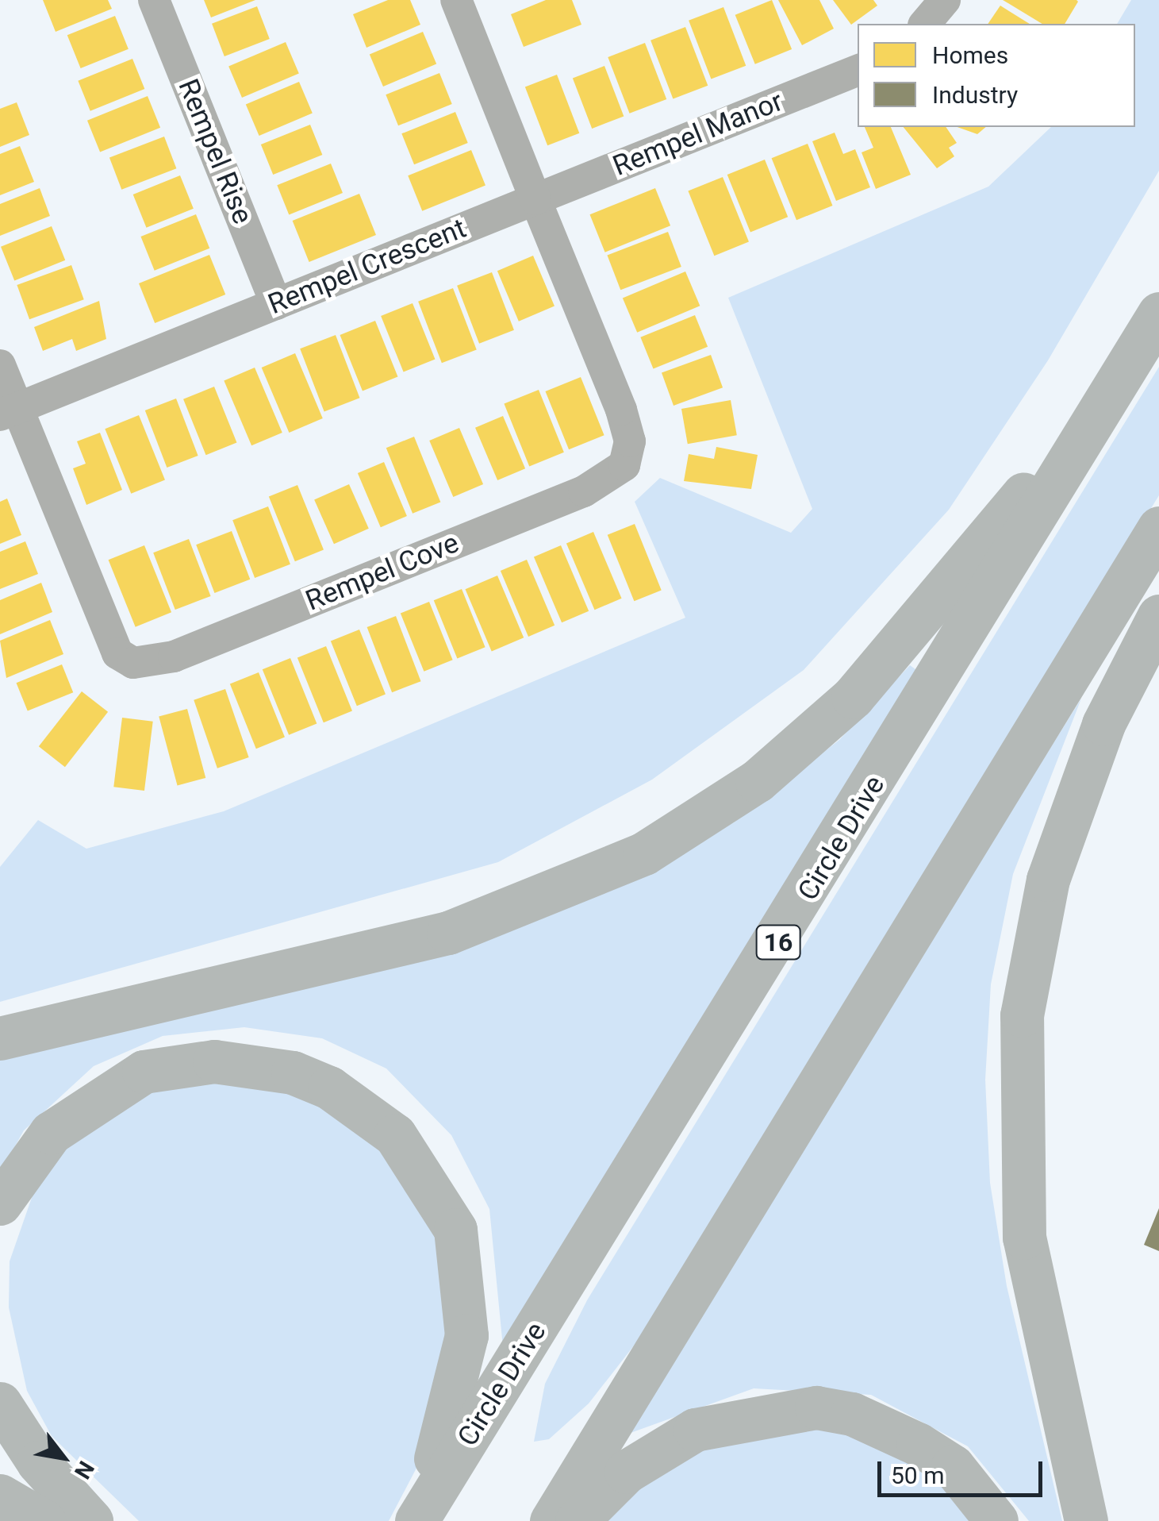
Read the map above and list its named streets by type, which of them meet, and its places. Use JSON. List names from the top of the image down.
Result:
{
  "streets": {
    "highway": ["Circle Drive", "16"],
    "street": [
      "Rempel Manor",
      "Rempel Rise",
      "Rempel Crescent",
      "Rempel Cove"
    ]
  },
  "crossings": [
    ["Rempel Manor", "Rempel Crescent"],
    ["Rempel Manor", "Rempel Cove"],
    ["Rempel Rise", "Rempel Crescent"],
    ["Rempel Crescent", "Rempel Cove"]
  ],
  "legend": ["Homes", "Industry"],
  "scale_bar": "50 m",
  "north": "bottom right"
}
